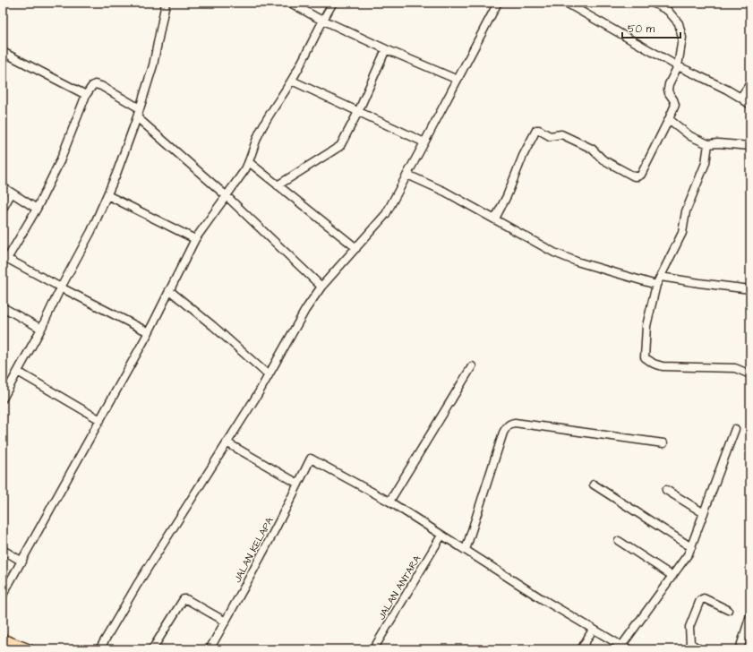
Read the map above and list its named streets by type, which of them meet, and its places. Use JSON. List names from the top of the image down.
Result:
{
  "streets": {
    "street": ["JALAN KELAPA", "JALAN ANTARA"]
  },
  "scale_bar": "50 m"
}
